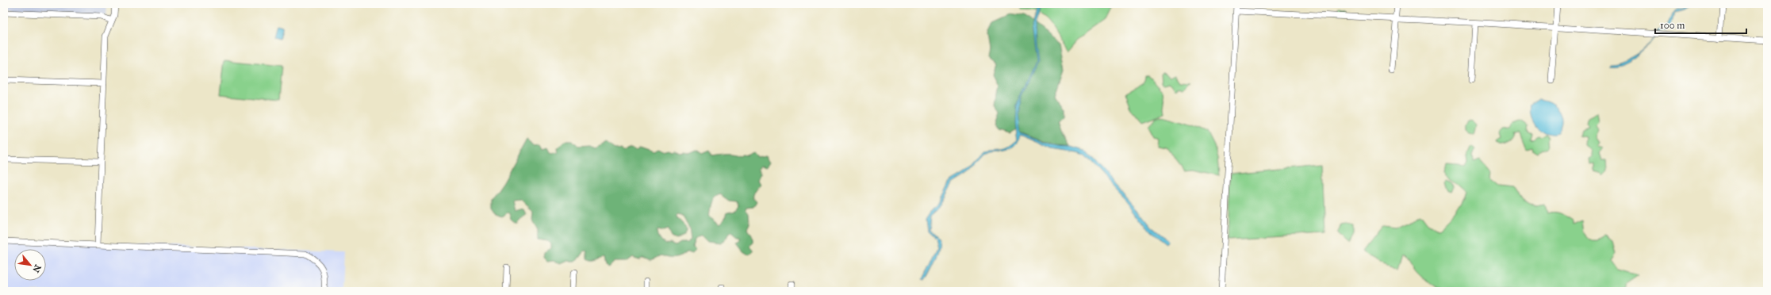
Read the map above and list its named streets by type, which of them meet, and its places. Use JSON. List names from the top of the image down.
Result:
{
  "scale_bar": "100 m",
  "north": "bottom right"
}
